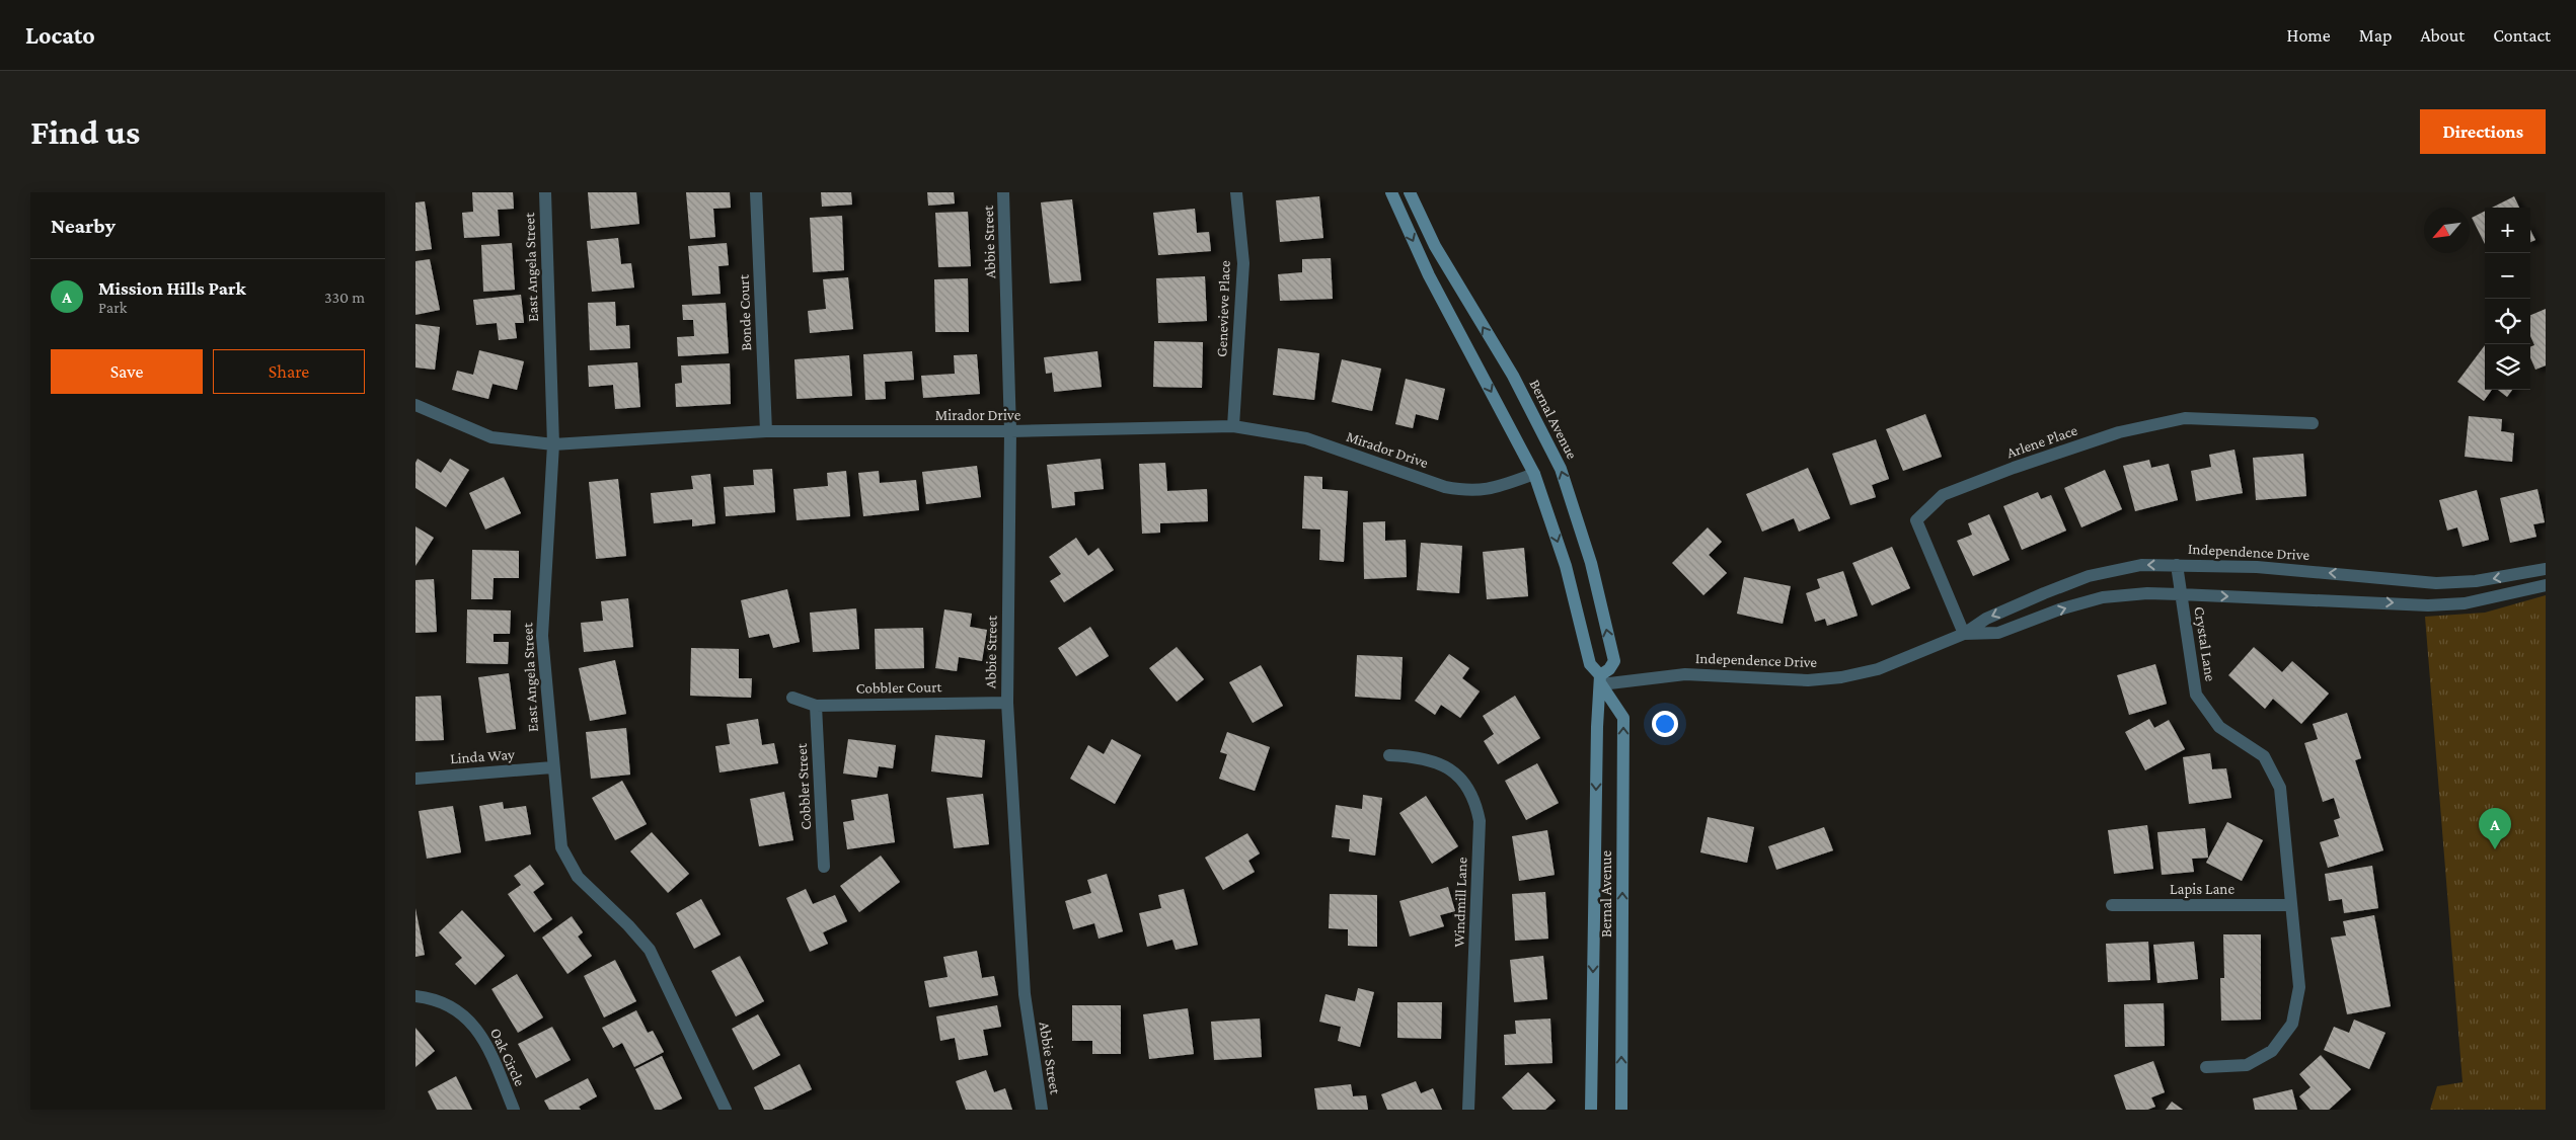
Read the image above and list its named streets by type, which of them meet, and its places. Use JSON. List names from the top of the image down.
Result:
{
  "streets": {
    "main road": ["Bernal Avenue"],
    "street": [
      "Abbie Street",
      "East Angela Street",
      "Genevieve Place",
      "Bonde Court",
      "Mirador Drive",
      "Arlene Place",
      "Independence Drive",
      "Crystal Lane",
      "Cobbler Court",
      "Linda Way",
      "Cobbler Street",
      "Lapis Lane",
      "Windmill Lane",
      "Oak Circle"
    ]
  },
  "crossings": [
    ["Abbie Street", "Mirador Drive"],
    ["Abbie Street", "Cobbler Court"],
    ["East Angela Street", "Mirador Drive"],
    ["East Angela Street", "Linda Way"],
    ["Genevieve Place", "Mirador Drive"],
    ["Bonde Court", "Mirador Drive"],
    ["Mirador Drive", "Bernal Avenue"],
    ["Bernal Avenue", "Independence Drive"],
    ["Arlene Place", "Independence Drive"],
    ["Independence Drive", "Crystal Lane"],
    ["Crystal Lane", "Lapis Lane"],
    ["Cobbler Court", "Cobbler Street"]
  ],
  "north": "bottom left",
  "page": {
    "header": "Locato",
    "nav": [
      "Home",
      "Map",
      "About",
      "Contact"
    ],
    "buttons": [
      "Directions",
      ["Save", "Share"]
    ],
    "title": "Find us",
    "heading": "Nearby",
    "map_buttons": ["+", "−"],
    "list": [
      {
        "mark": "A",
        "name": "Mission Hills Park",
        "note": "Park",
        "value": "330 m"
      }
    ],
    "pins": "A"
  }
}
